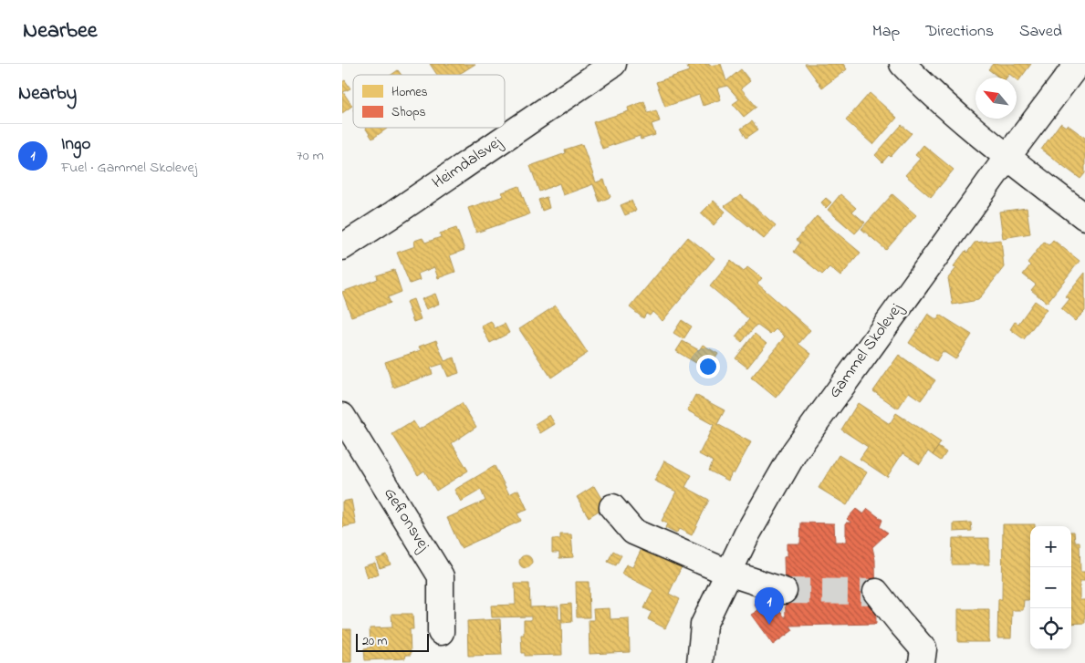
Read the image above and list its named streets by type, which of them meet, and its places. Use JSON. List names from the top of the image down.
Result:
{
  "streets": {
    "street": ["Heimdalsvej", "Gammel Skolevej", "Gefionsvej"]
  },
  "legend": ["Homes", "Shops"],
  "scale_bar": "20 m",
  "north": "top left",
  "page": {
    "header": "Nearbee",
    "nav": ["Map", "Directions", "Saved"],
    "heading": "Nearby",
    "list": [
      {
        "mark": "1",
        "name": "Ingo",
        "note": "Fuel · Gammel Skolevej",
        "value": "70 m"
      }
    ],
    "map_buttons": ["+", "−"],
    "pins": "1",
    "scale": "20 m"
  }
}
